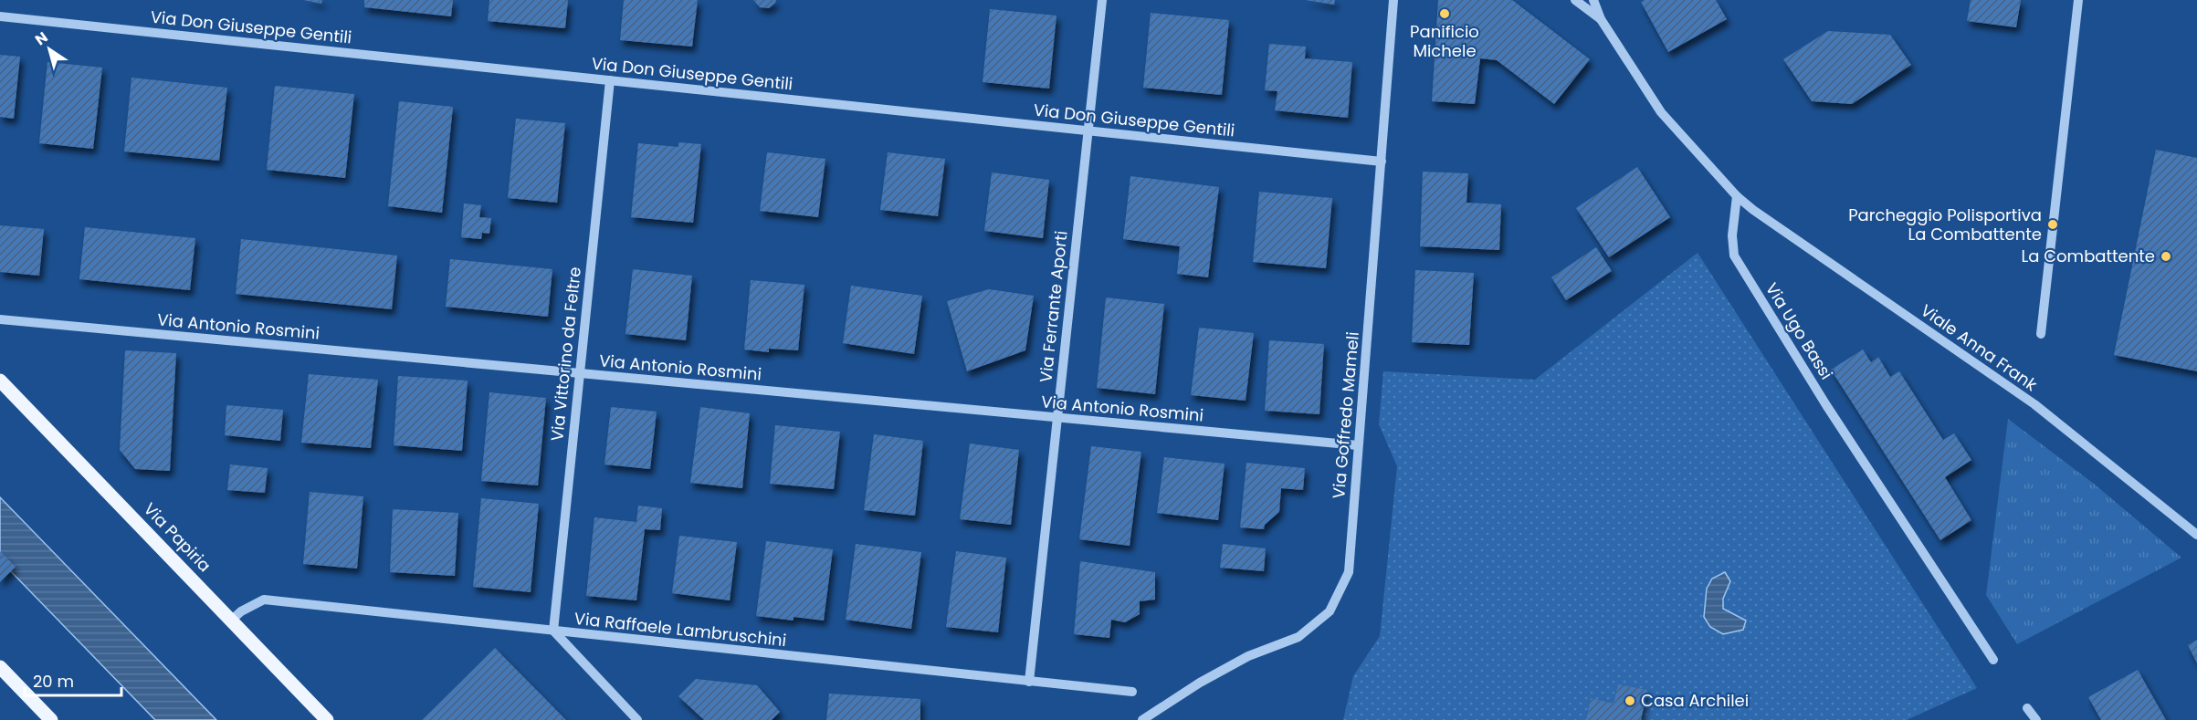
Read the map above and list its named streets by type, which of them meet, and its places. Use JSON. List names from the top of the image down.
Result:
{
  "streets": {
    "main road": ["Via Papiria"],
    "street": [
      "Via Don Giuseppe Gentili",
      "Via Ferrante Aporti",
      "Via Antonio Rosmini",
      "Via Ugo Bassi",
      "Viale Anna Frank",
      "Via Vittorino da Feltre",
      "Via Goffredo Mameli",
      "Via Raffaele Lambruschini"
    ]
  },
  "crossings": [
    ["Via Don Giuseppe Gentili", "Via Ferrante Aporti"],
    ["Via Don Giuseppe Gentili", "Via Vittorino da Feltre"],
    ["Via Don Giuseppe Gentili", "Via Goffredo Mameli"],
    ["Via Ferrante Aporti", "Via Antonio Rosmini"],
    ["Via Ferrante Aporti", "Via Raffaele Lambruschini"],
    ["Via Antonio Rosmini", "Via Vittorino da Feltre"],
    ["Via Antonio Rosmini", "Via Goffredo Mameli"],
    ["Via Ugo Bassi", "Viale Anna Frank"],
    ["Via Vittorino da Feltre", "Via Raffaele Lambruschini"],
    ["Via Papiria", "Via Raffaele Lambruschini"]
  ],
  "places": [
    "Panificio Michele",
    "Parcheggio Polisportiva La Combattente",
    "La Combattente",
    "Casa Archilei"
  ],
  "scale_bar": "20 m",
  "north": "top left"
}
